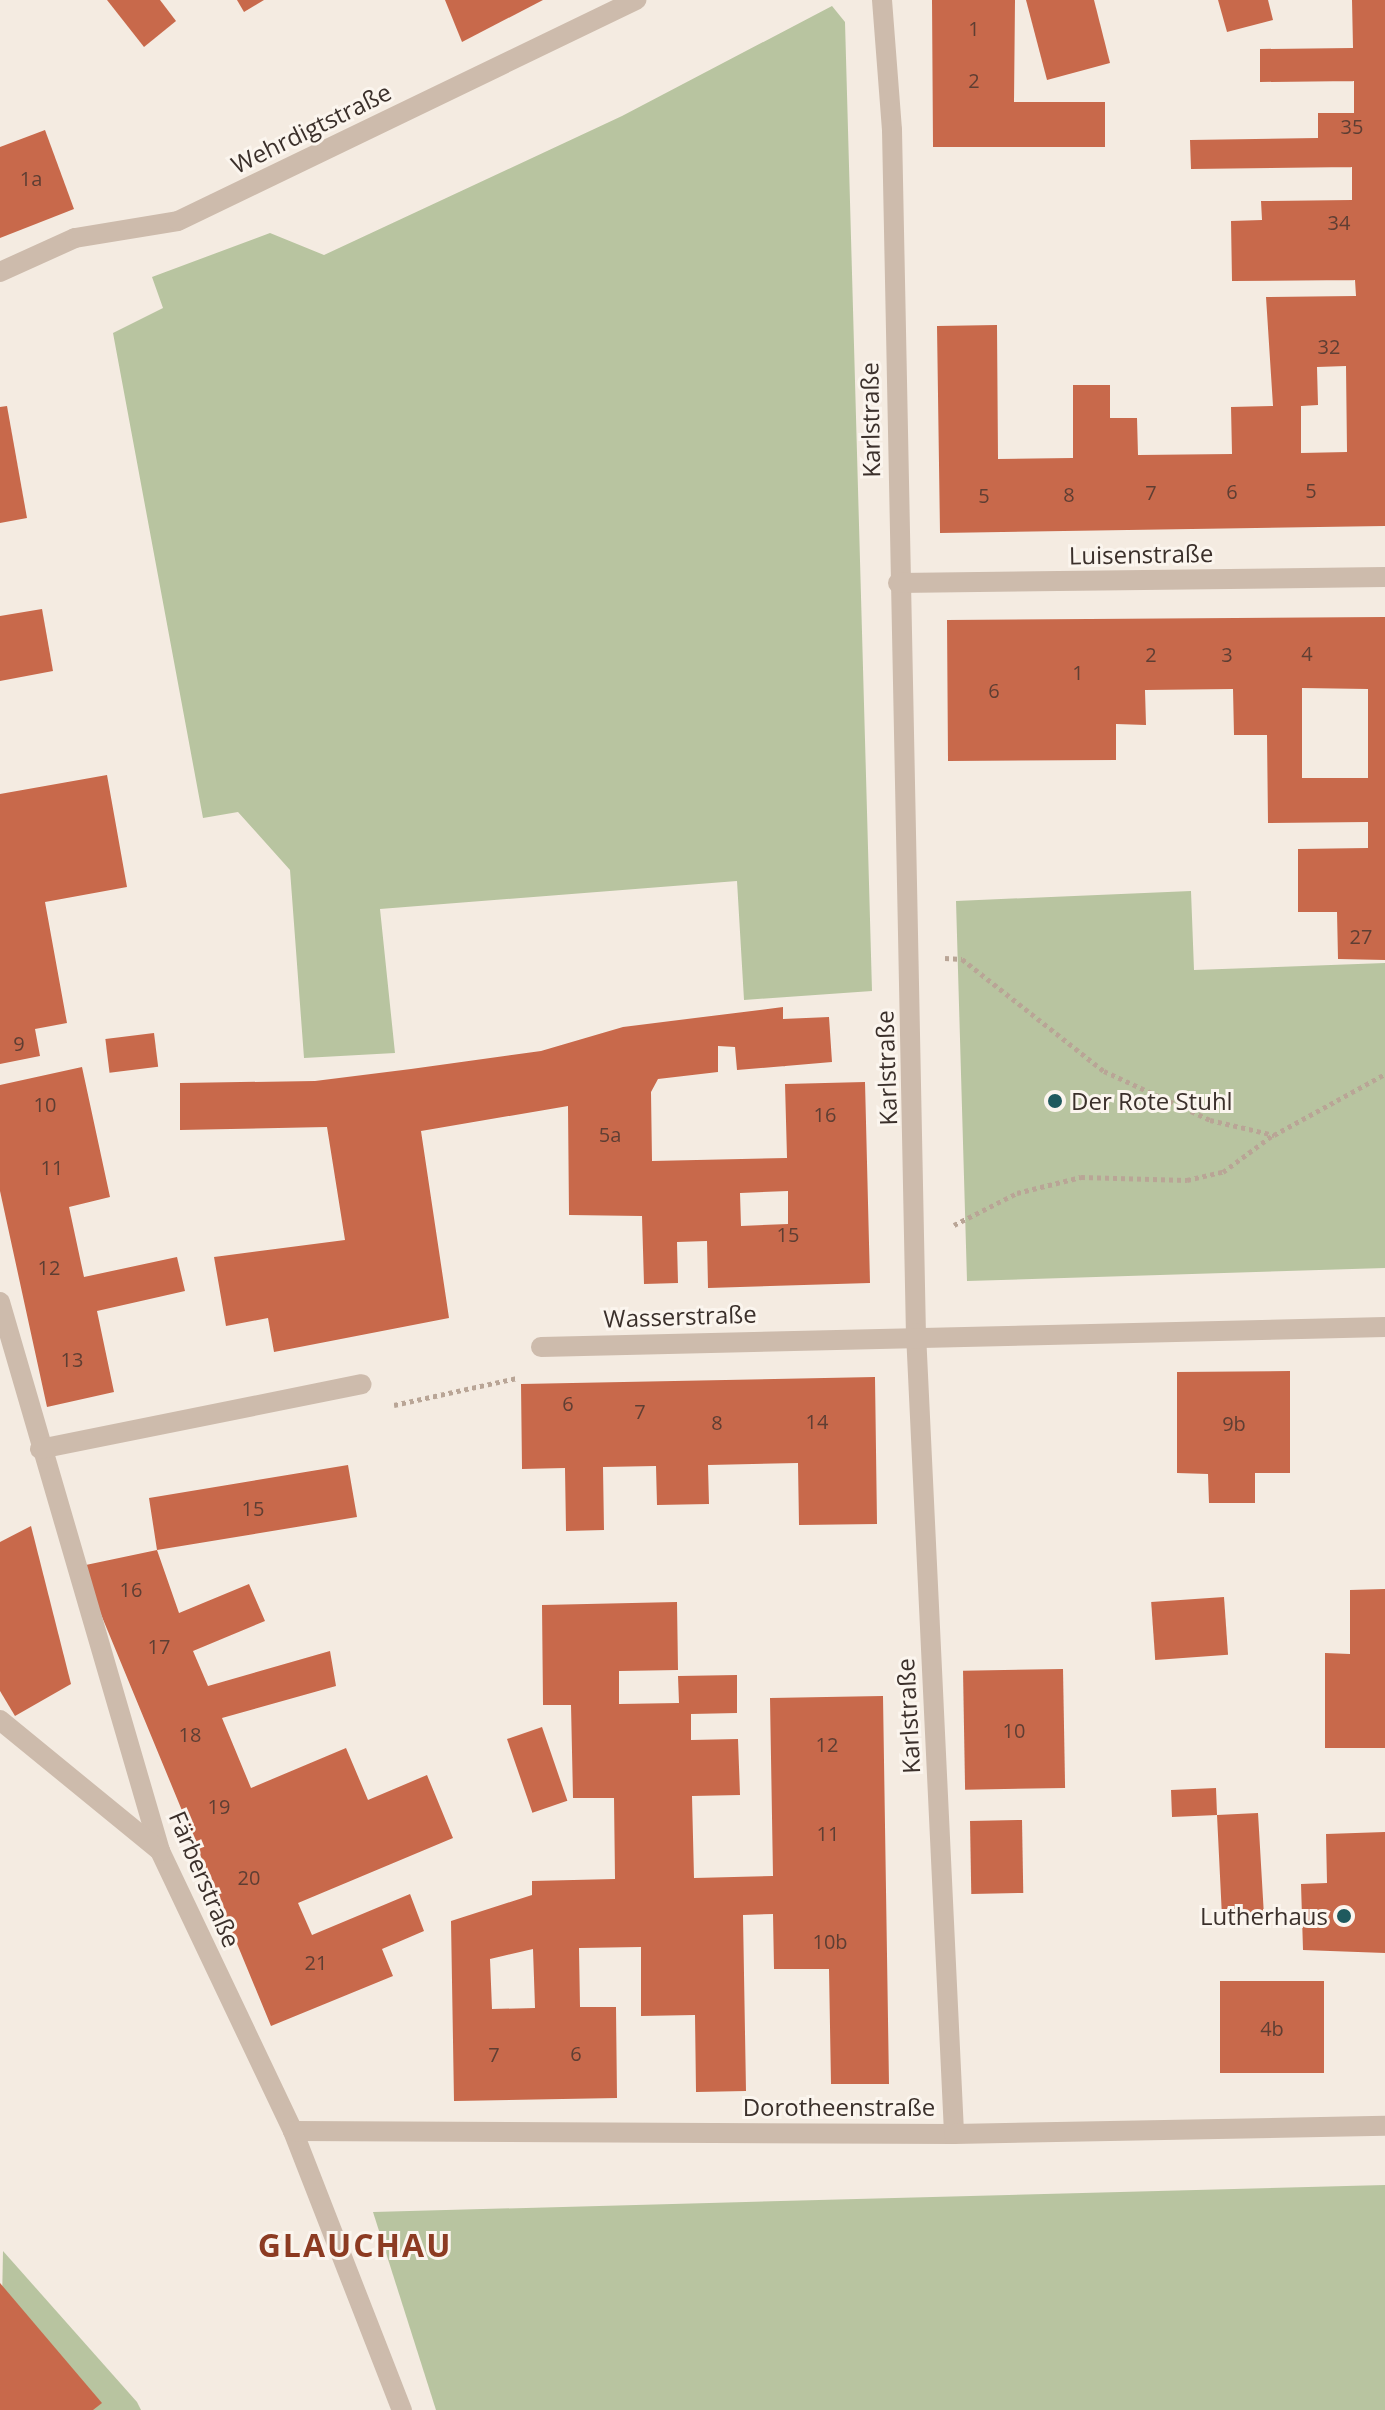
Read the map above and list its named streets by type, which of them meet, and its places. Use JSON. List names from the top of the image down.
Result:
{
  "streets": {
    "street": [
      "Wehrdigtstraße",
      "Karlstraße",
      "Luisenstraße",
      "Wasserstraße",
      "Färberstraße",
      "Dorotheenstraße"
    ]
  },
  "crossings": [
    ["Karlstraße", "Luisenstraße"],
    ["Karlstraße", "Wasserstraße"],
    ["Karlstraße", "Dorotheenstraße"],
    ["Färberstraße", "Dorotheenstraße"]
  ],
  "districts": ["GLAUCHAU"],
  "places": ["Der Rote Stuhl", "Lutherhaus"],
  "house_numbers": [
    "1",
    "2",
    "35",
    "1a",
    "34",
    "32",
    "5",
    "6",
    "7",
    "8",
    "5",
    "4",
    "2",
    "3",
    "1",
    "6",
    "27",
    "9",
    "10",
    "16",
    "5a",
    "11",
    "15",
    "12",
    "13",
    "6",
    "7",
    "14",
    "8",
    "9b",
    "15",
    "16",
    "17",
    "10",
    "18",
    "12",
    "19",
    "11",
    "20",
    "10b",
    "21",
    "4b",
    "6",
    "7"
  ]
}
